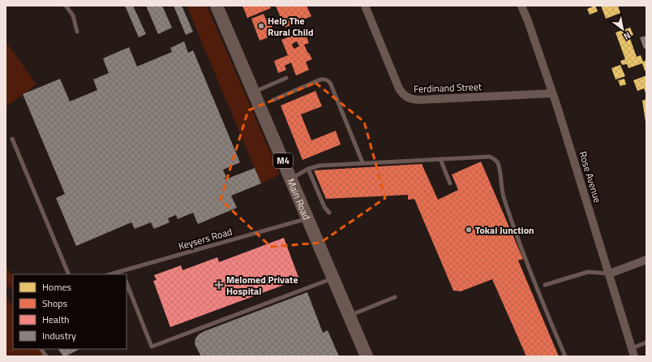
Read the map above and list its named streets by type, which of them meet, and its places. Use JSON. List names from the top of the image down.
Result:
{
  "streets": {
    "main road": ["M4", "Main Road"],
    "street": ["Ferdinand Street", "Rose Avenue"],
    "lane": ["Keysers Road"]
  },
  "crossings": [
    ["Ferdinand Street", "Rose Avenue"],
    ["Main Road", "Keysers Road"]
  ],
  "places": {
    "other": ["Help The Rural Child", "Tokai Junction"],
    "health": ["Melomed Private Hospital"]
  },
  "legend": [
    "Homes",
    "Shops",
    "Health",
    "Industry"
  ],
  "north": "bottom right"
}
